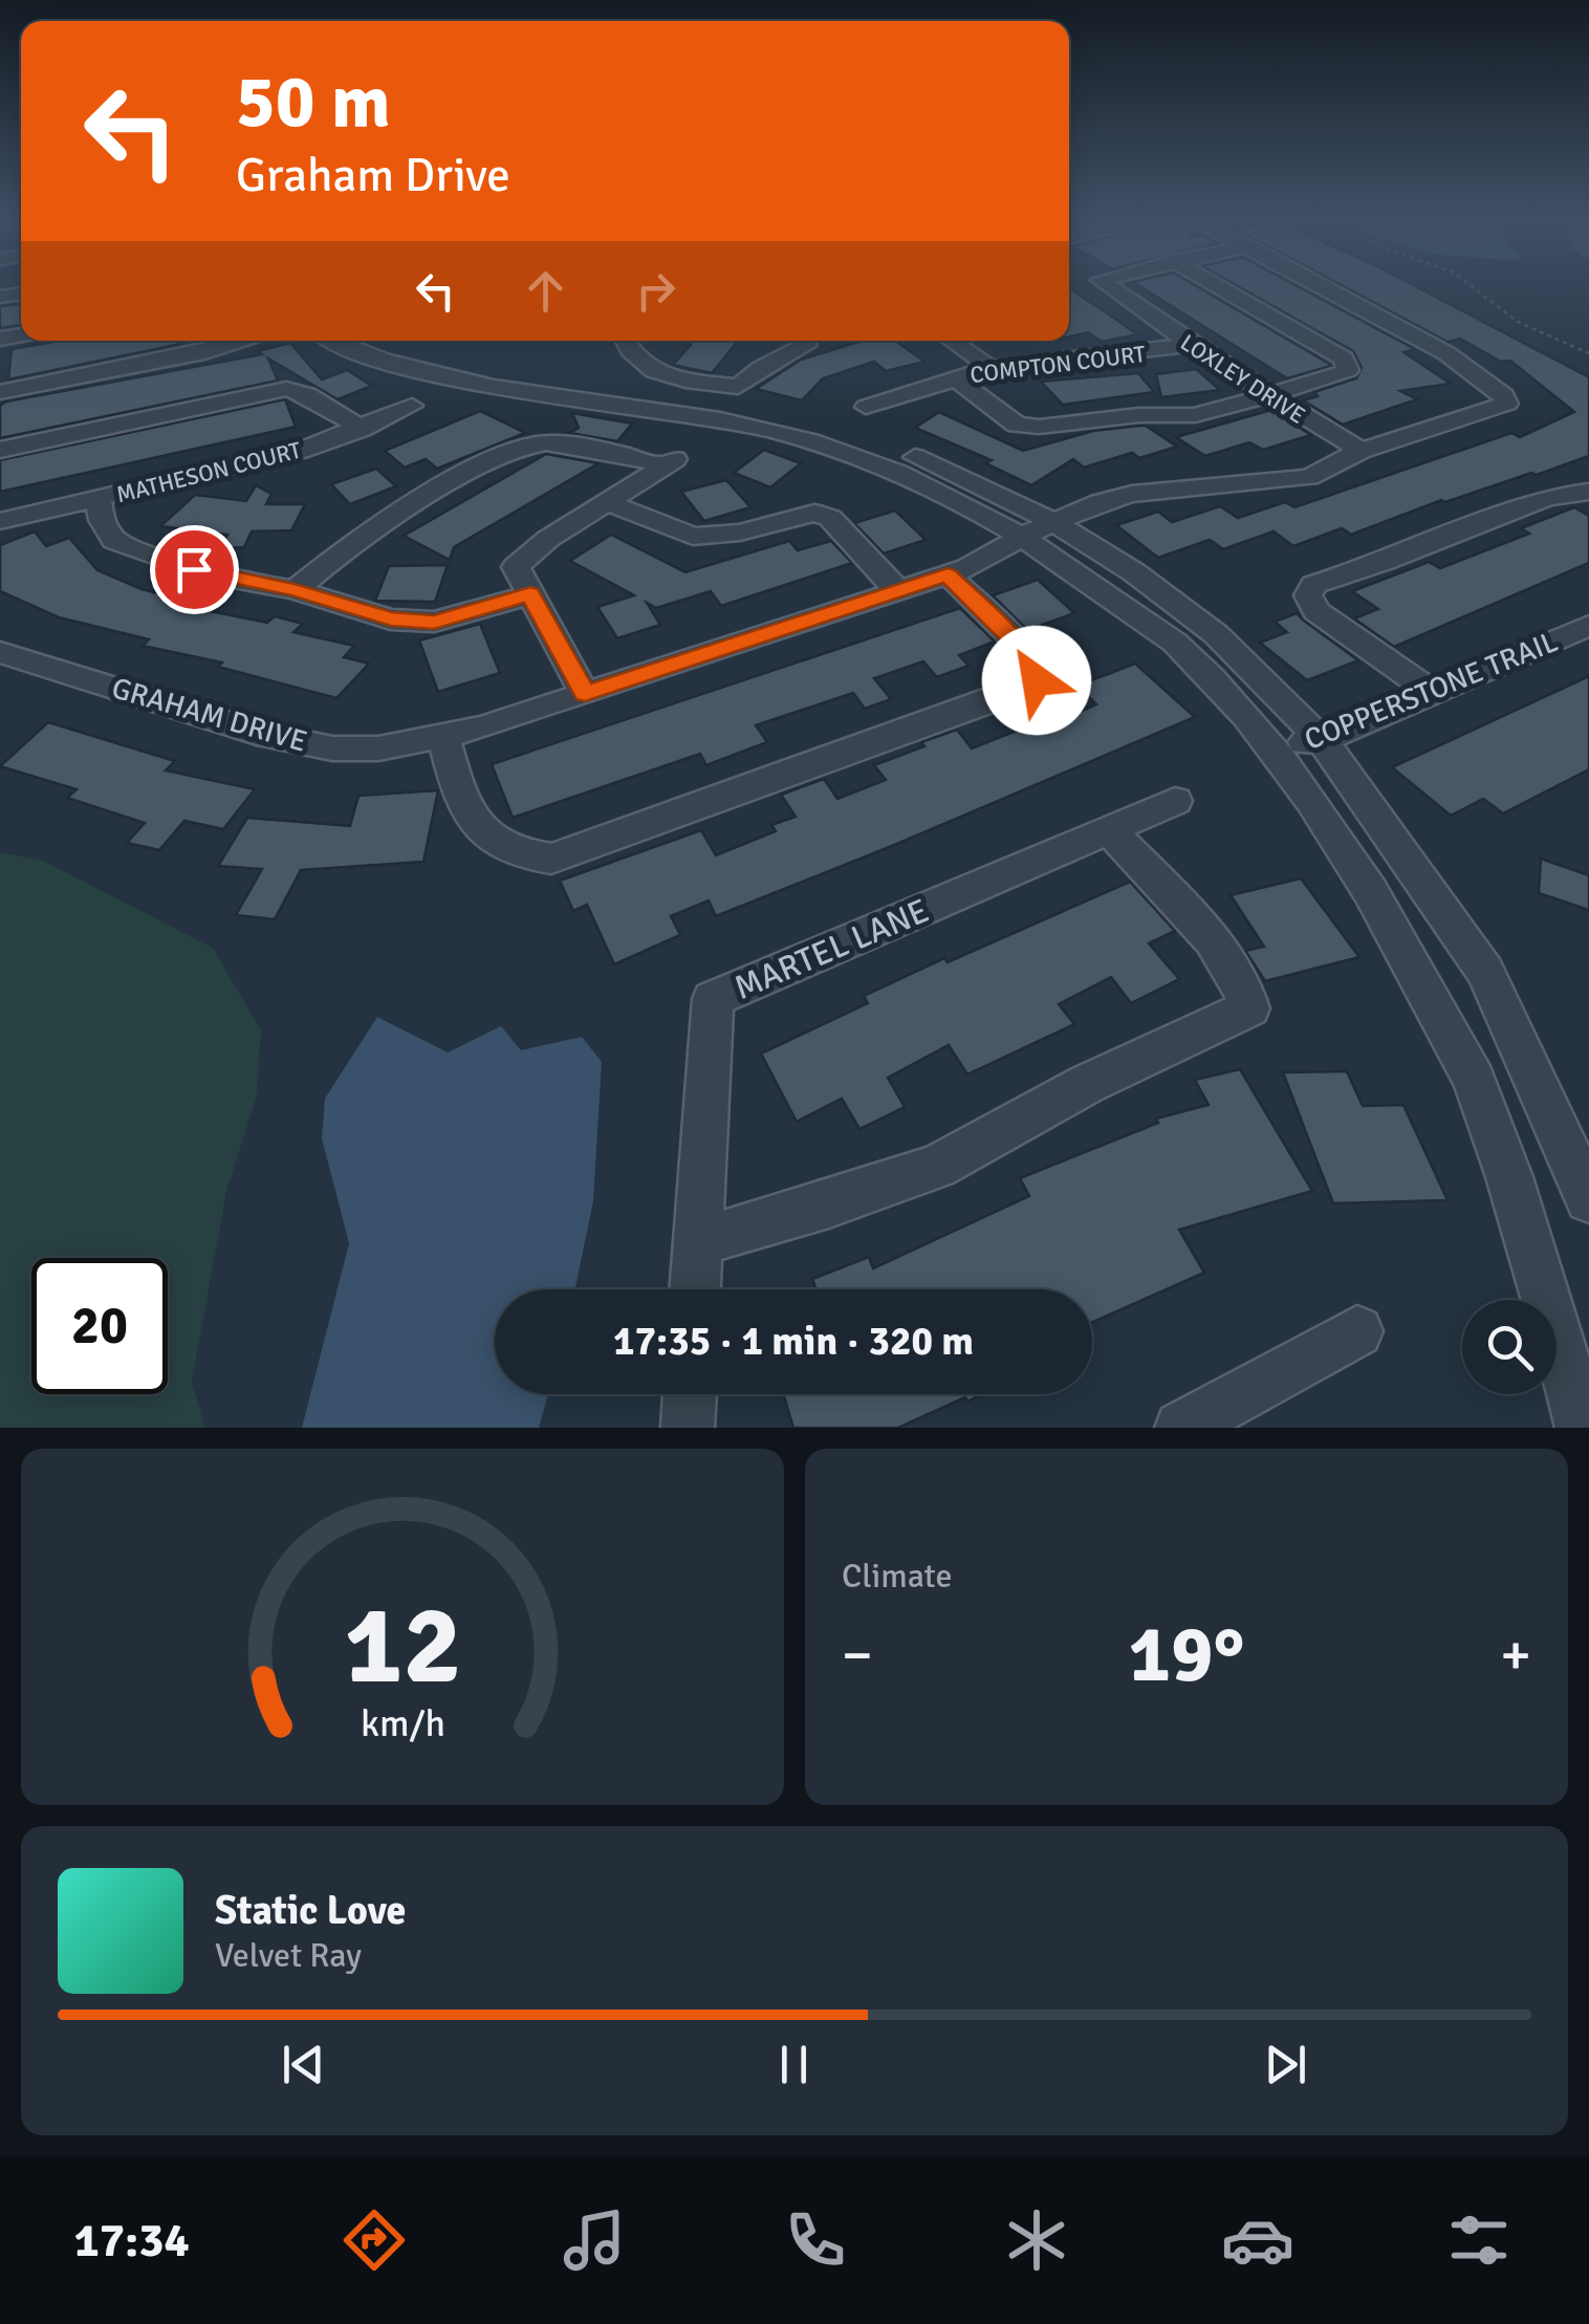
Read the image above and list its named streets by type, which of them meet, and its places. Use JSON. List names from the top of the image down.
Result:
{
  "streets": {
    "street": [
      "COMPTON COURT",
      "LOXLEY DRIVE",
      "MATHESON COURT",
      "COPPERSTONE TRAIL",
      "GRAHAM DRIVE",
      "MARTEL LANE"
    ]
  },
  "crossings": [
    ["COMPTON COURT", "LOXLEY DRIVE"],
    ["LOXLEY DRIVE", "GRAHAM DRIVE"]
  ],
  "page": {
    "turn": ["50 m", "Graham Drive"],
    "limit": "20",
    "trip": "17:35 · 1 min · 320 m",
    "tile": "Climate",
    "heat": ["−", "19°", "+"],
    "song": ["Static Love", "Velvet Ray"],
    "tabs": "17:34",
    "gauge": ["12", "km/h"]
  }
}
